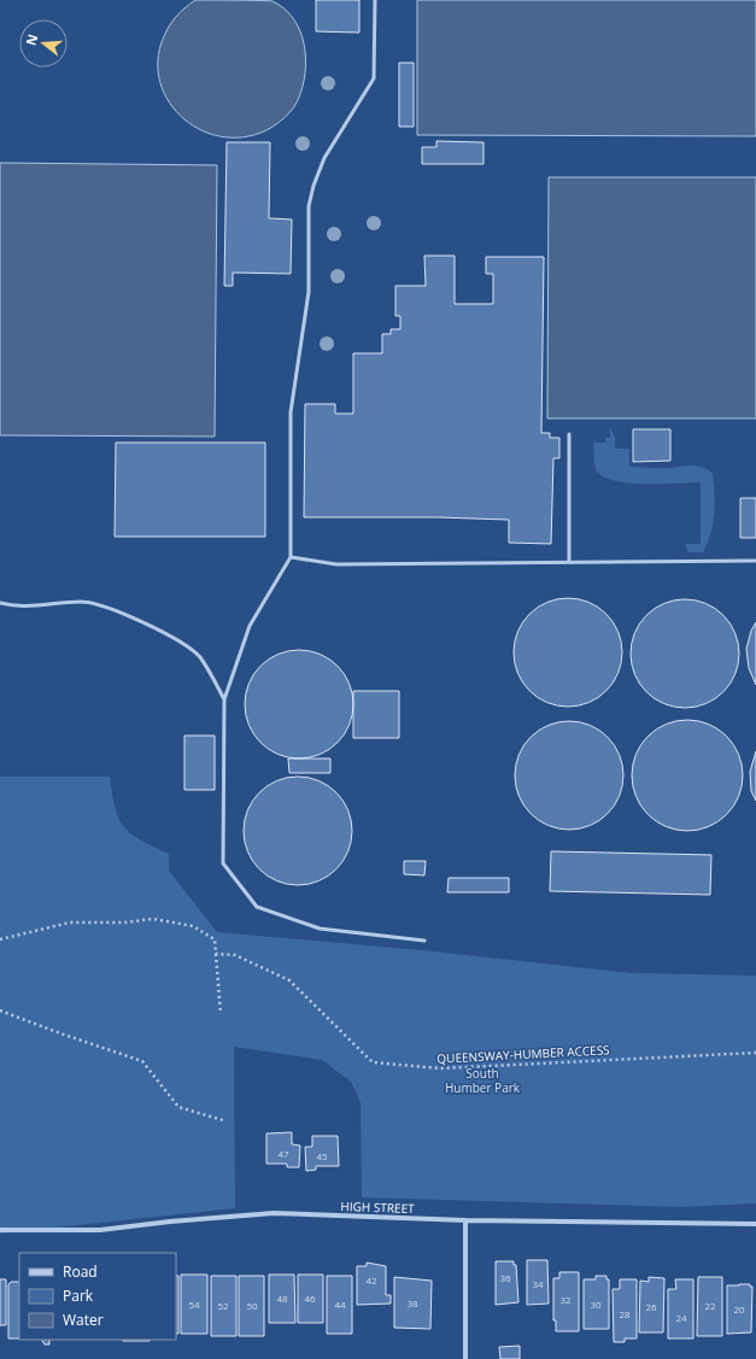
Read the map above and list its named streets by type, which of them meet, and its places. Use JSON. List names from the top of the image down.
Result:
{
  "streets": {
    "street": ["HIGH STREET"],
    "path": ["QUEENSWAY-HUMBER ACCESS"]
  },
  "parks": ["South Humber Park"],
  "house_numbers": [
    "47",
    "45",
    "36",
    "42",
    "34",
    "48",
    "46",
    "32",
    "38",
    "54",
    "44",
    "30",
    "52",
    "50",
    "22",
    "26",
    "20",
    "28",
    "24"
  ],
  "legend": ["Road", "Park", "Water"],
  "north": "left"
}
